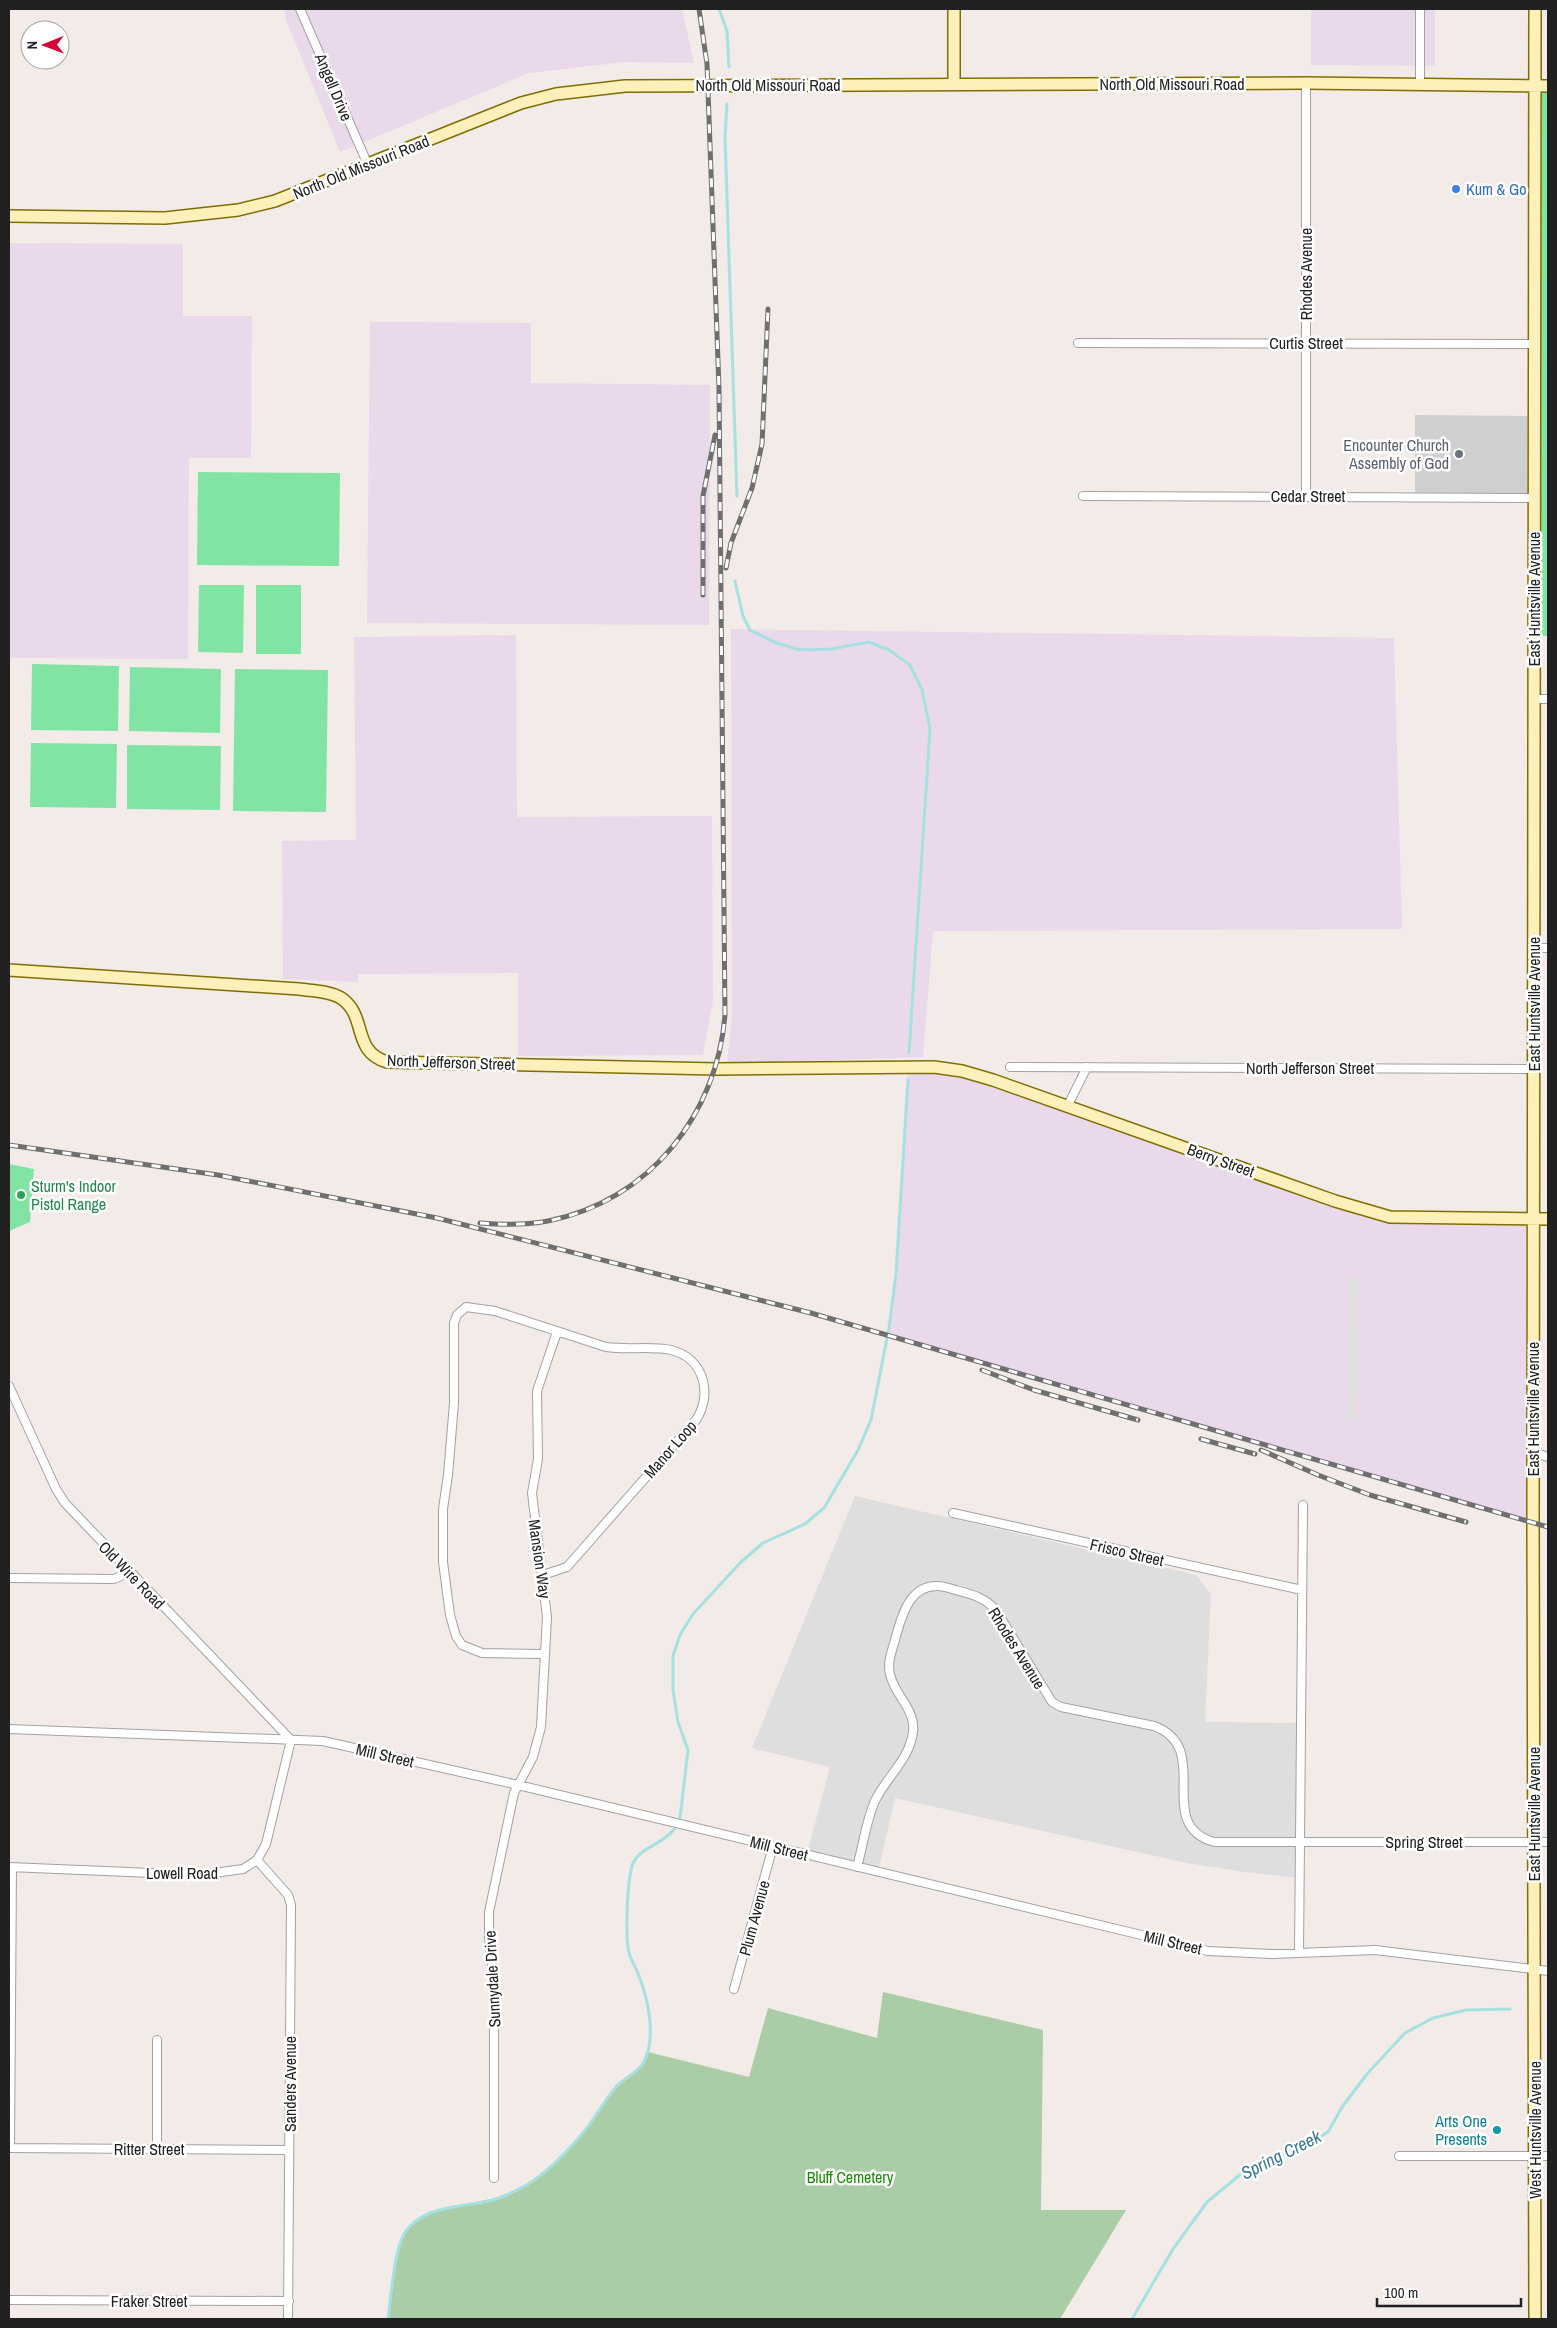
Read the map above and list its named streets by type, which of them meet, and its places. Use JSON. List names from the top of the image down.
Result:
{
  "streets": {
    "main road": [
      "North Old Missouri Road",
      "East Huntsville Avenue",
      "North Jefferson Street",
      "Berry Street",
      "West Huntsville Avenue"
    ],
    "street": [
      "Angell Drive",
      "Rhodes Avenue",
      "Curtis Street",
      "Cedar Street",
      "Manor Loop",
      "Frisco Street",
      "Mansion Way",
      "Old Wire Road",
      "Mill Street",
      "Spring Street",
      "Lowell Road",
      "Plum Avenue",
      "Sunnydale Drive",
      "Sanders Avenue",
      "Ritter Street",
      "Fraker Street"
    ]
  },
  "crossings": [
    ["North Old Missouri Road", "Angell Drive"],
    ["North Old Missouri Road", "Rhodes Avenue"],
    ["North Old Missouri Road", "East Huntsville Avenue"],
    ["Rhodes Avenue", "Curtis Street"],
    ["Rhodes Avenue", "Cedar Street"],
    ["Rhodes Avenue", "Mill Street"],
    ["Rhodes Avenue", "Spring Street"],
    ["Curtis Street", "East Huntsville Avenue"],
    ["Cedar Street", "East Huntsville Avenue"],
    ["East Huntsville Avenue", "North Jefferson Street"],
    ["East Huntsville Avenue", "Berry Street"],
    ["East Huntsville Avenue", "Mill Street"],
    ["East Huntsville Avenue", "Spring Street"],
    ["East Huntsville Avenue", "West Huntsville Avenue"],
    ["North Jefferson Street", "Berry Street"],
    ["Manor Loop", "Mansion Way"],
    ["Mansion Way", "Mill Street"],
    ["Mansion Way", "Sunnydale Drive"],
    ["Old Wire Road", "Mill Street"],
    ["Mill Street", "Plum Avenue"],
    ["Mill Street", "Sunnydale Drive"],
    ["Mill Street", "West Huntsville Avenue"],
    ["Lowell Road", "Sanders Avenue"],
    ["Sanders Avenue", "Ritter Street"],
    ["Sanders Avenue", "Fraker Street"]
  ],
  "water": ["Spring Creek"],
  "parks": ["Bluff Cemetery"],
  "places": [
    "Kum & Go",
    "Encounter Church Assembly of God",
    "Sturm's Indoor Pistol Range",
    "Arts One Presents"
  ],
  "scale_bar": "100 m",
  "north": "left"
}
